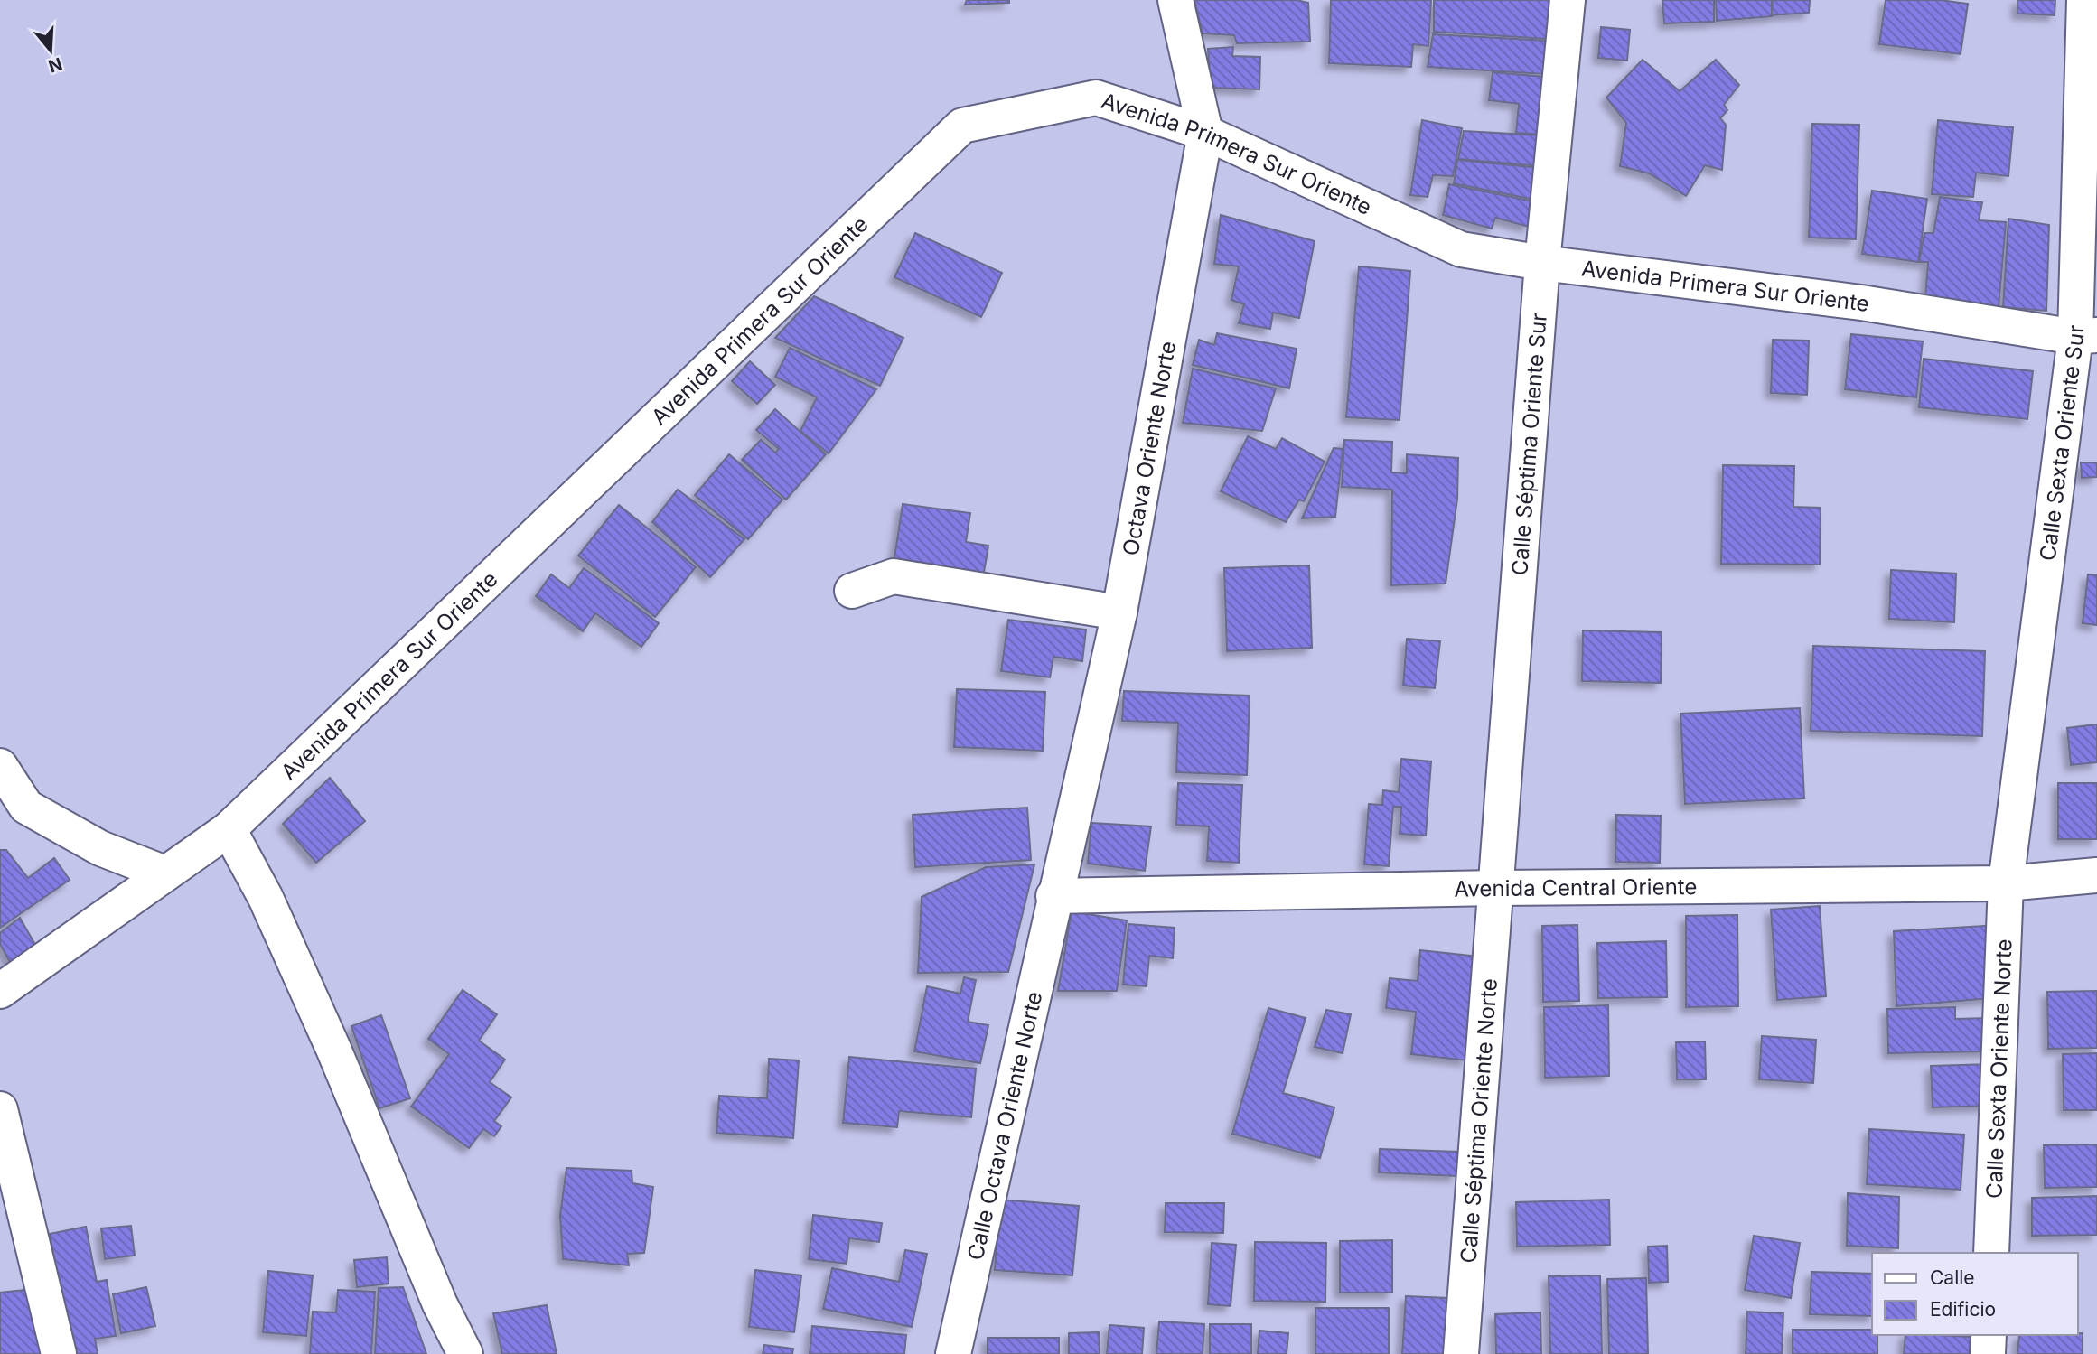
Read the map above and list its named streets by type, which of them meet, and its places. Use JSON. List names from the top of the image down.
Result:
{
  "streets": {
    "street": [
      "Avenida Primera Sur Oriente",
      "Calle Sexta Oriente Sur",
      "Calle Séptima Oriente Sur",
      "Octava Oriente Norte",
      "Avenida Central Oriente",
      "Calle Sexta Oriente Norte",
      "Calle Séptima Oriente Norte",
      "Calle Octava Oriente Norte"
    ]
  },
  "crossings": [
    ["Avenida Primera Sur Oriente", "Calle Sexta Oriente Sur"],
    ["Avenida Primera Sur Oriente", "Calle Séptima Oriente Sur"],
    ["Avenida Primera Sur Oriente", "Octava Oriente Norte"],
    ["Calle Sexta Oriente Sur", "Avenida Central Oriente"],
    ["Calle Sexta Oriente Sur", "Calle Sexta Oriente Norte"],
    ["Calle Séptima Oriente Sur", "Avenida Central Oriente"],
    ["Calle Séptima Oriente Sur", "Calle Séptima Oriente Norte"],
    ["Octava Oriente Norte", "Avenida Central Oriente"],
    ["Octava Oriente Norte", "Calle Octava Oriente Norte"],
    ["Avenida Central Oriente", "Calle Sexta Oriente Norte"],
    ["Avenida Central Oriente", "Calle Séptima Oriente Norte"],
    ["Avenida Central Oriente", "Calle Octava Oriente Norte"]
  ],
  "legend": ["Calle", "Edificio"],
  "north": "bottom"
}
